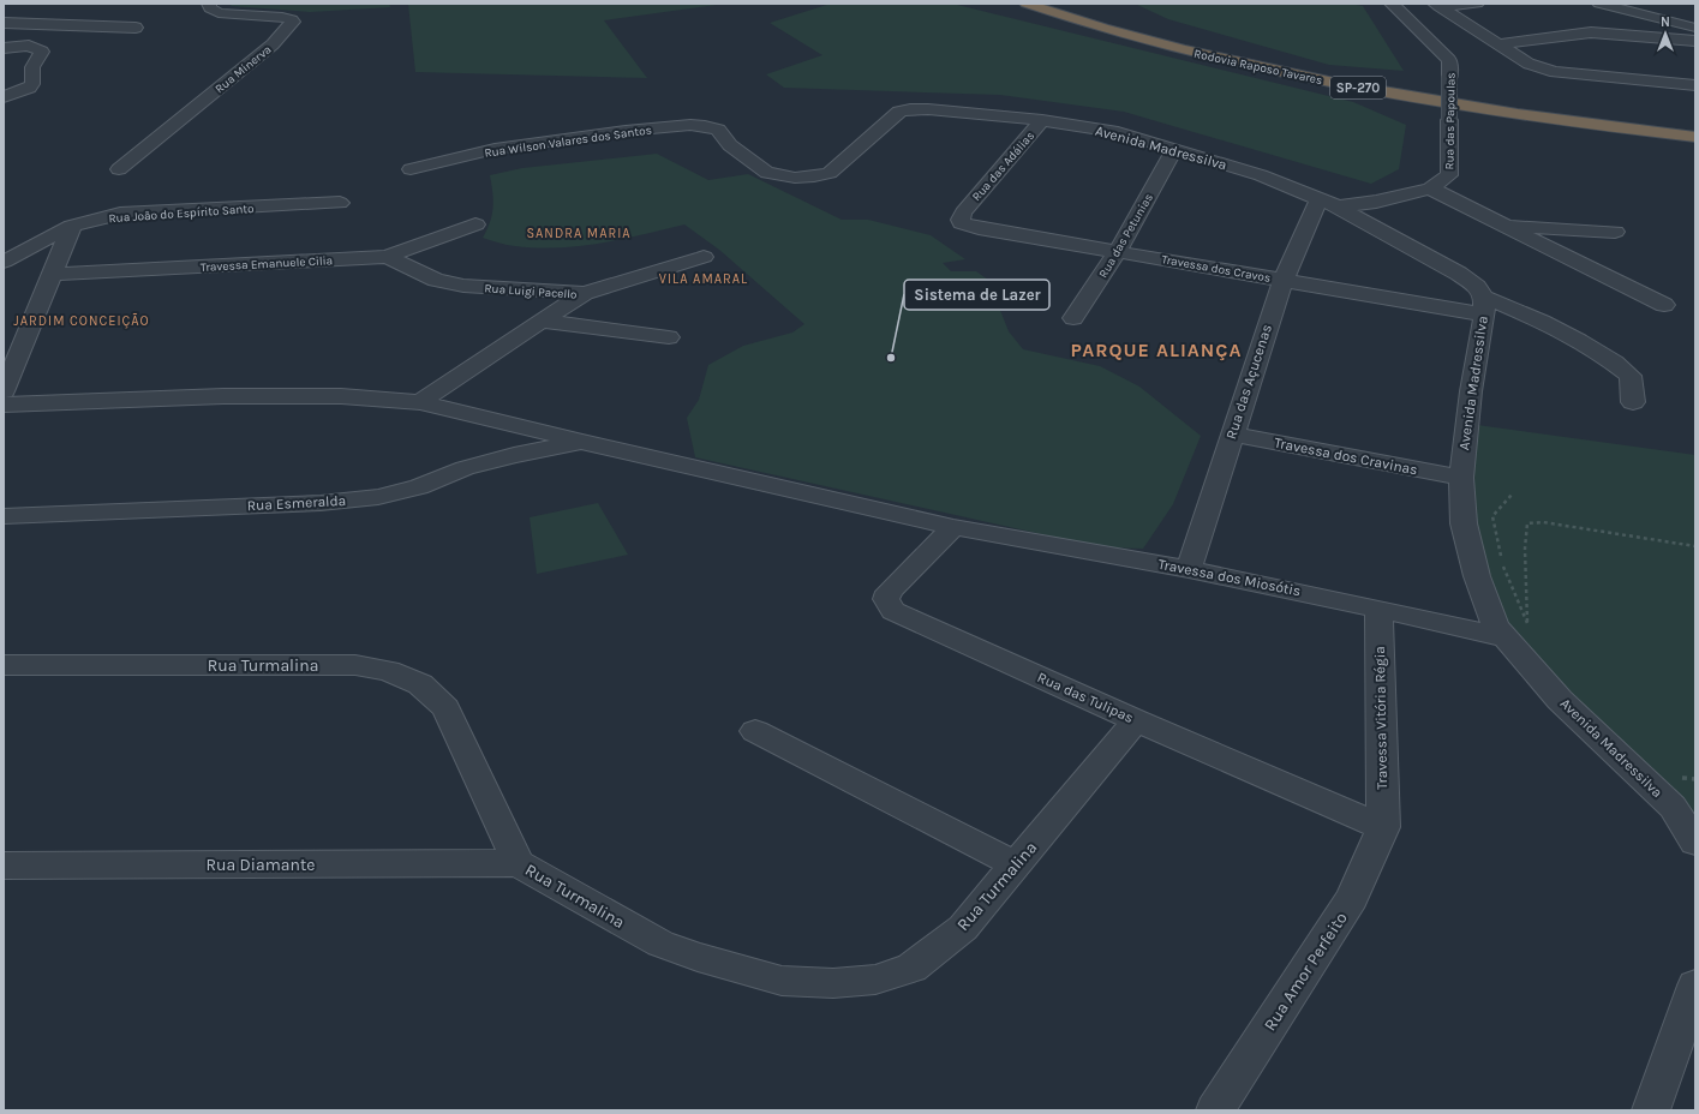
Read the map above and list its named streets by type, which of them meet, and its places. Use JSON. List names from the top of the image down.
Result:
{
  "streets": {
    "highway": ["Rodovia Raposo Tavares", "SP-270"],
    "street": [
      "Rua Minerva",
      "Rua das Papoulas",
      "Rua Wilson Valares dos Santos",
      "Avenida Madressilva",
      "Rua das Adálias",
      "Rua João do Espírito Santo",
      "Rua das Petunias",
      "Travessa Emanuele Cilia",
      "Travessa dos Cravos",
      "Rua Luigi Pacello",
      "Rua das Açucenas",
      "Travessa dos Cravinas",
      "Rua Esmeralda",
      "Travessa dos Miosótis",
      "Rua Turmalina",
      "Rua das Tulipas",
      "Travessa Vitória Régia",
      "Rua Diamante",
      "Rua Amor Perfeito"
    ]
  },
  "crossings": [
    ["Rua das Papoulas", "Avenida Madressilva"],
    ["Rua das Papoulas", "Rua das Açucenas"],
    ["Rua Wilson Valares dos Santos", "Avenida Madressilva"],
    ["Avenida Madressilva", "Rua das Adálias"],
    ["Avenida Madressilva", "Rua das Petunias"],
    ["Avenida Madressilva", "Travessa dos Cravos"],
    ["Avenida Madressilva", "Rua das Açucenas"],
    ["Avenida Madressilva", "Travessa dos Cravinas"],
    ["Avenida Madressilva", "Travessa dos Miosótis"],
    ["Rua das Adálias", "Travessa dos Cravos"],
    ["Rua João do Espírito Santo", "Travessa Emanuele Cilia"],
    ["Rua das Petunias", "Travessa dos Cravos"],
    ["Travessa Emanuele Cilia", "Rua Luigi Pacello"],
    ["Travessa dos Cravos", "Rua das Açucenas"],
    ["Rua das Açucenas", "Travessa dos Cravinas"],
    ["Rua das Açucenas", "Travessa dos Miosótis"],
    ["Rua Esmeralda", "Travessa dos Miosótis"],
    ["Travessa dos Miosótis", "Rua das Tulipas"],
    ["Travessa dos Miosótis", "Travessa Vitória Régia"],
    ["Rua Turmalina", "Rua das Tulipas"],
    ["Rua Turmalina", "Rua Diamante"],
    ["Rua das Tulipas", "Travessa Vitória Régia"],
    ["Rua das Tulipas", "Rua Amor Perfeito"],
    ["Travessa Vitória Régia", "Rua Amor Perfeito"]
  ],
  "districts": [
    "SANDRA MARIA",
    "VILA AMARAL",
    "JARDIM CONCEIÇÃO",
    "PARQUE ALIANÇA"
  ],
  "places": ["Sistema de Lazer"],
  "north": "top"
}
